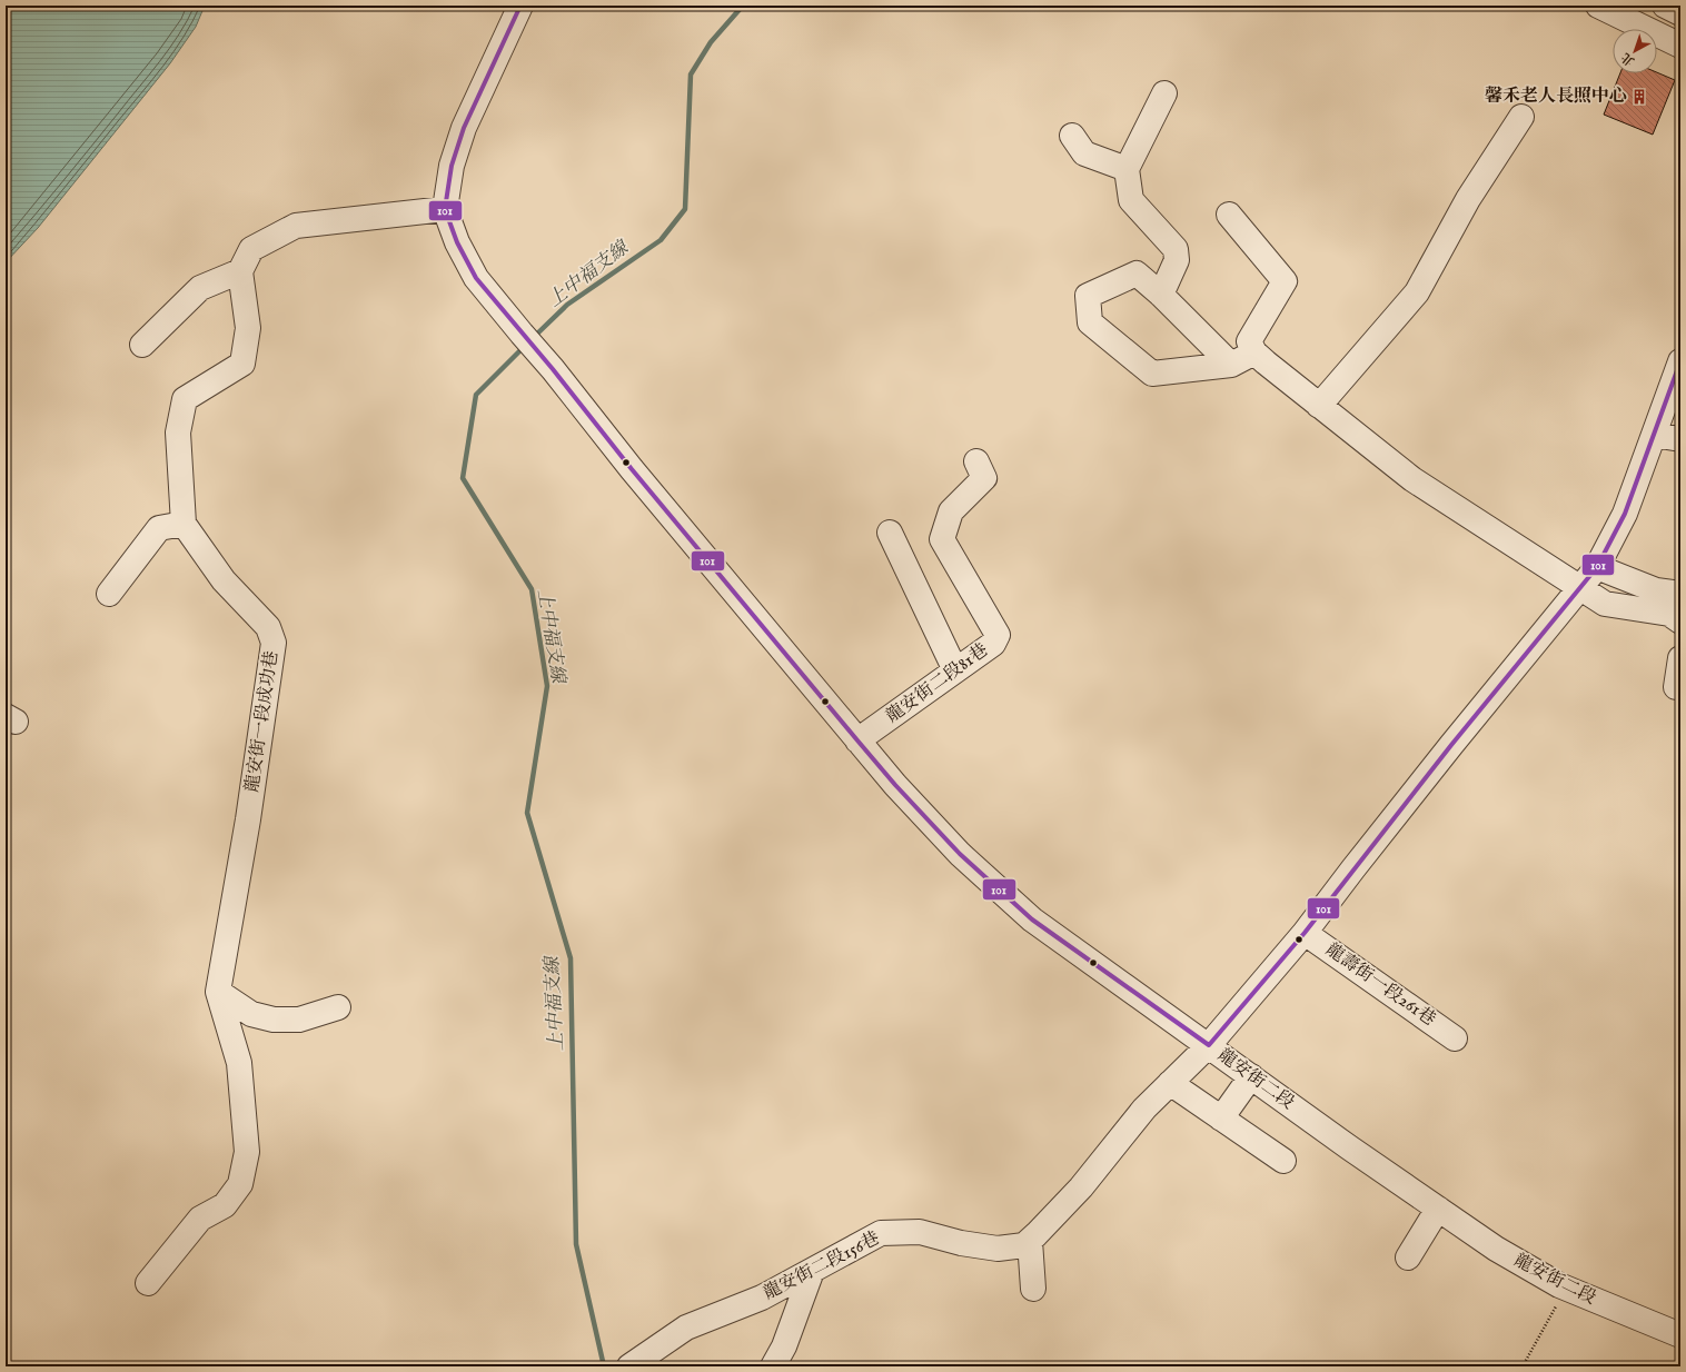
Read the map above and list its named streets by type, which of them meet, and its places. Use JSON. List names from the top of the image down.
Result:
{
  "streets": {
    "street": [
      "龍安街二段81巷",
      "龍安街一段成功巷",
      "龍壽街一段261巷",
      "龍安街二段",
      "龍安街二段156巷"
    ]
  },
  "crossings": [
    ["龍安街二段81巷", "龍安街二段"],
    ["龍壽街一段261巷", "龍安街二段156巷"],
    ["龍安街二段", "龍安街二段156巷"]
  ],
  "water": ["上中福支線"],
  "places": {
    "building": ["馨禾老人長照中心"]
  },
  "lines": ["transit line 101"],
  "north": "bottom left"
}
